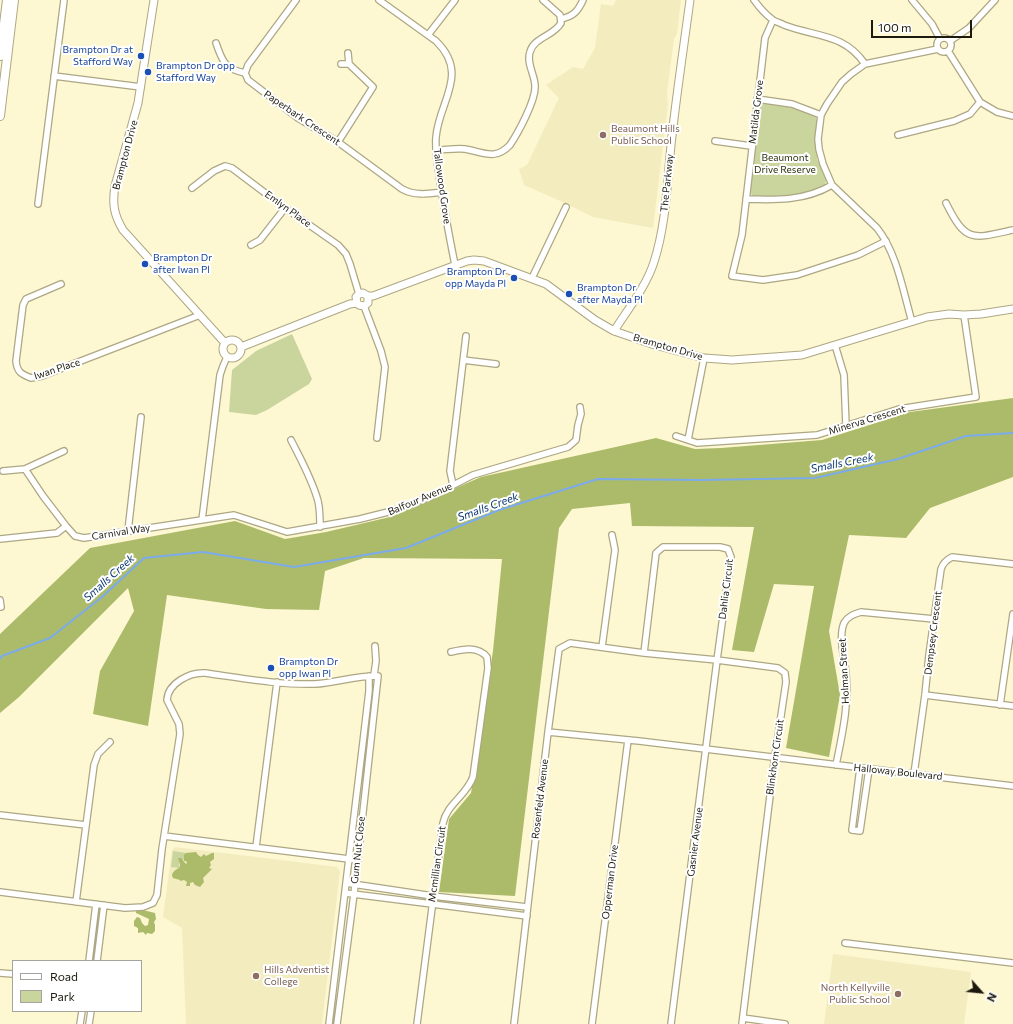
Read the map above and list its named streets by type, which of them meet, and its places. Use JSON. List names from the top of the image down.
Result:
{
  "streets": {
    "street": [
      "Matilda Grove",
      "Paperbark Crescent",
      "Brampton Drive",
      "The Parkway",
      "Tallowood Grove",
      "Emlyn Place",
      "Iwan Place",
      "Minerva Crescent",
      "Balfour Avenue",
      "Carnival Way",
      "Dahlia Circuit",
      "Dempsey Crescent",
      "Holman Street",
      "Blinkhorn Circuit",
      "Halloway Boulevard",
      "Rosenfeld Avenue",
      "Gasnier Avenue",
      "Gum Nut Close",
      "Mcmillian Circuit",
      "Opperman Drive"
    ]
  },
  "crossings": [
    ["Paperbark Crescent", "Tallowood Grove"],
    ["Brampton Drive", "The Parkway"],
    ["Brampton Drive", "Tallowood Grove"],
    ["Brampton Drive", "Emlyn Place"],
    ["Brampton Drive", "Iwan Place"],
    ["Brampton Drive", "Minerva Crescent"],
    ["Balfour Avenue", "Carnival Way"],
    ["Dahlia Circuit", "Blinkhorn Circuit"],
    ["Dahlia Circuit", "Gasnier Avenue"],
    ["Dempsey Crescent", "Holman Street"],
    ["Dempsey Crescent", "Halloway Boulevard"],
    ["Holman Street", "Halloway Boulevard"],
    ["Blinkhorn Circuit", "Halloway Boulevard"],
    ["Blinkhorn Circuit", "Rosenfeld Avenue"],
    ["Blinkhorn Circuit", "Gasnier Avenue"],
    ["Halloway Boulevard", "Gasnier Avenue"]
  ],
  "water": ["Smalls Creek"],
  "parks": ["Beaumont Drive Reserve"],
  "places": [
    "Brampton Dr at Stafford Way",
    "Brampton Dr opp Stafford Way",
    "Beaumont Hills Public School",
    "Brampton Dr after Iwan Pl",
    "Brampton Dr opp Mayda Pl",
    "Brampton Dr after Mayda Pl",
    "Brampton Dr opp Iwan Pl",
    "Hills Adventist College",
    "North Kellyville Public School"
  ],
  "legend": ["Road", "Park"],
  "scale_bar": "100 m",
  "north": "bottom right"
}
